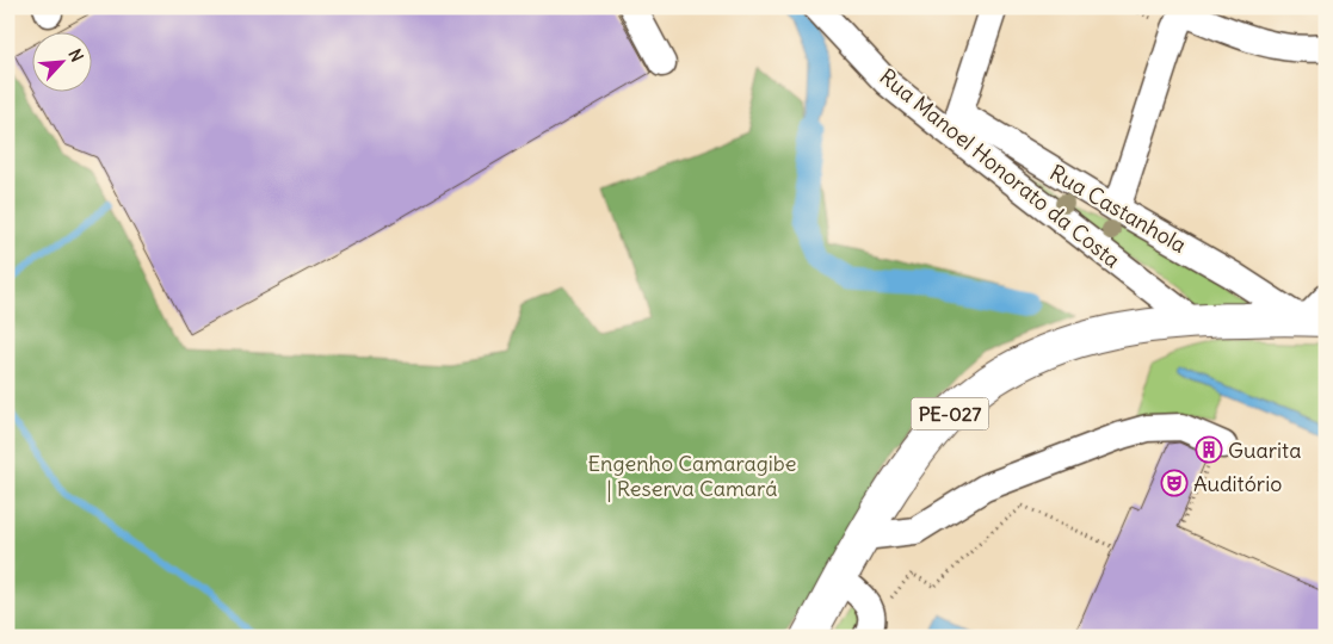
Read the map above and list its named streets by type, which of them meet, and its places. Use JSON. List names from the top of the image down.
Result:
{
  "streets": {
    "main road": ["PE-027"],
    "street": ["Rua Manoel Honorato da Costa", "Rua Castanhola"]
  },
  "crossings": [
    ["Rua Manoel Honorato da Costa", "Rua Castanhola"],
    ["Rua Manoel Honorato da Costa", "PE-027"],
    ["Rua Castanhola", "PE-027"]
  ],
  "parks": ["Engenho Camaragibe | Reserva Camará"],
  "places": {
    "building": ["Guarita"],
    "theatre": ["Auditório"]
  },
  "north": "top right"
}
